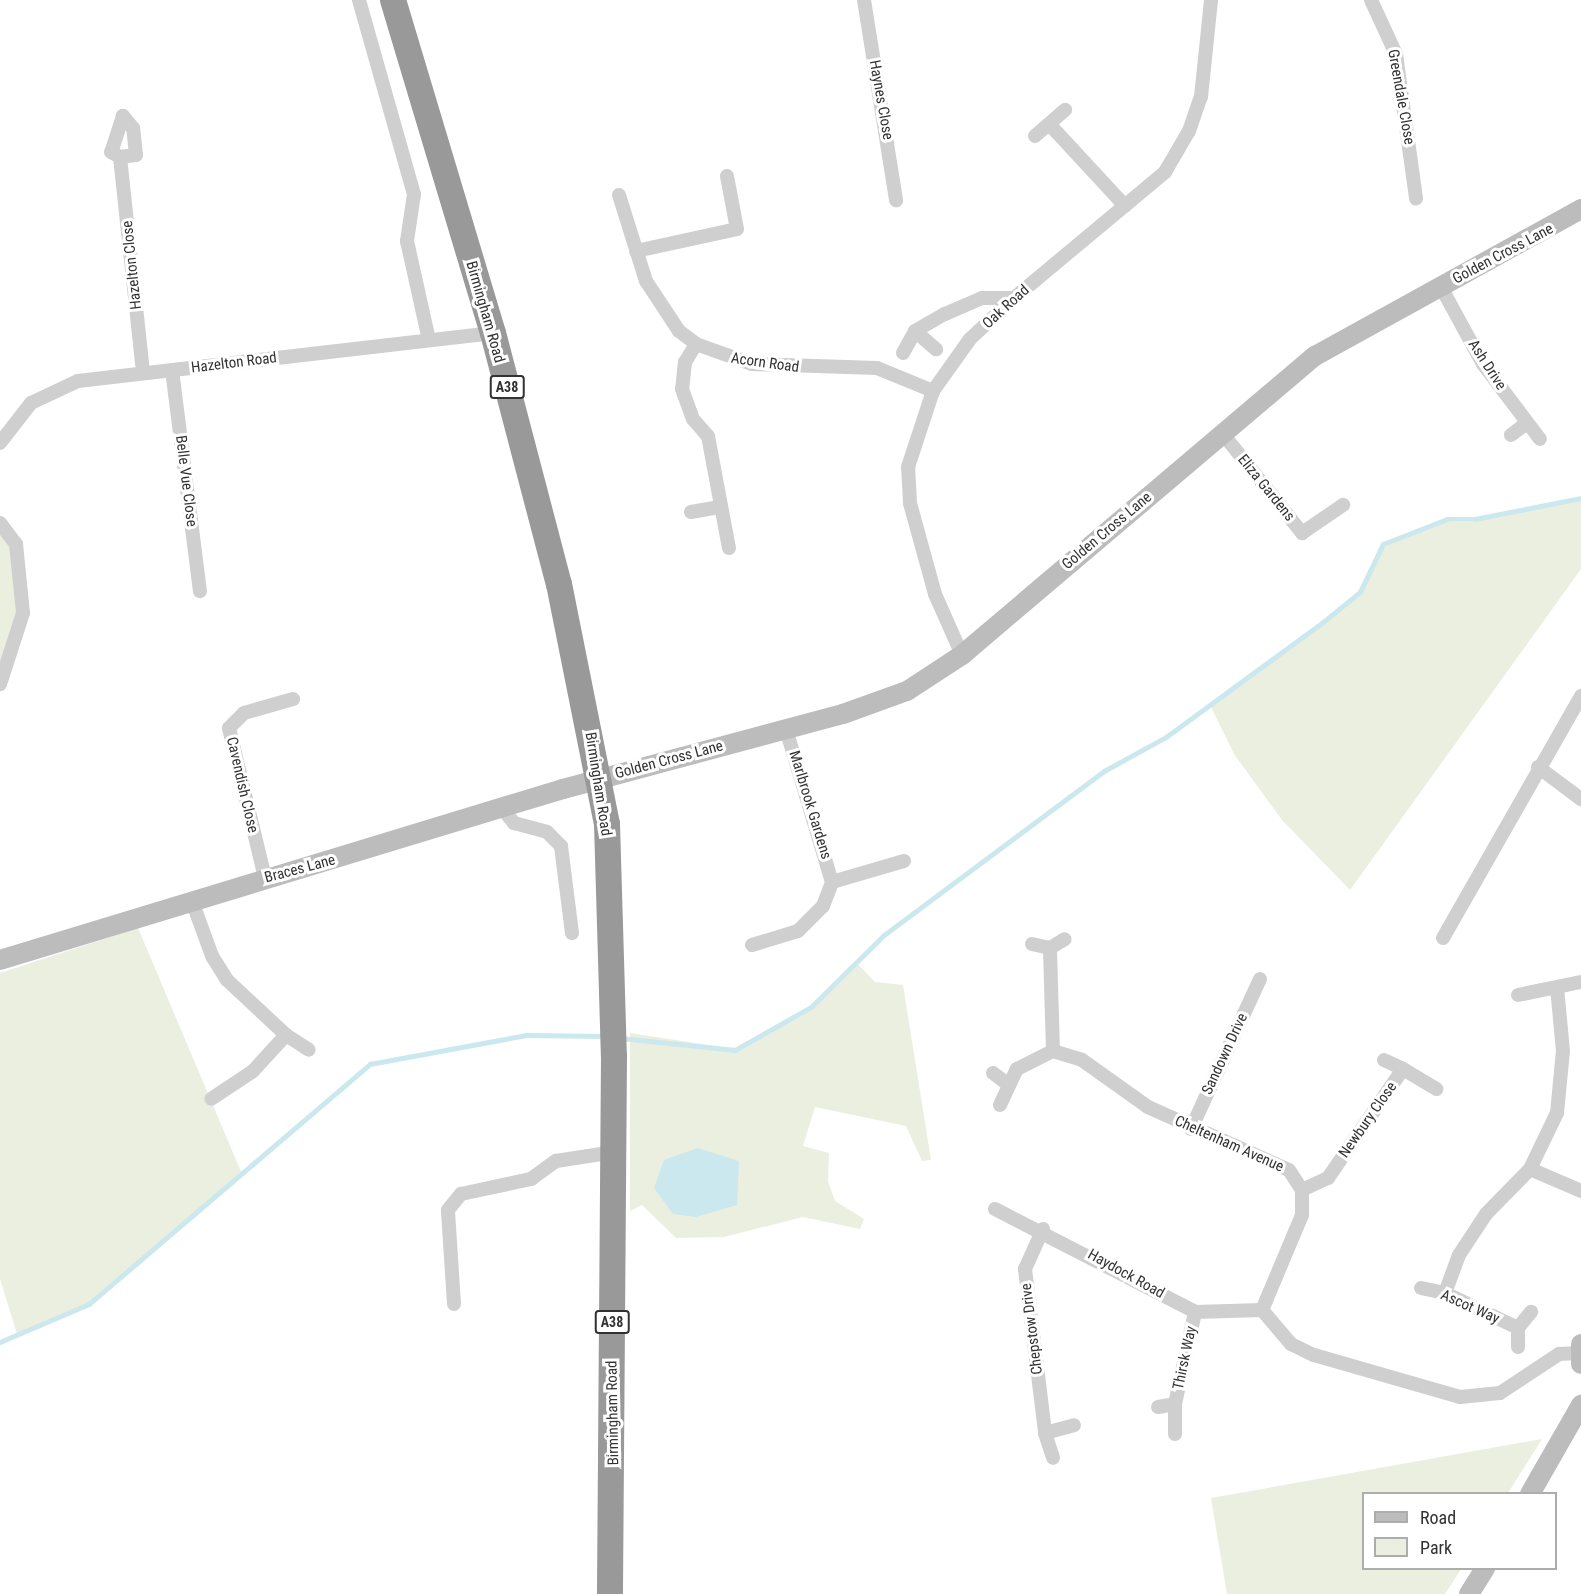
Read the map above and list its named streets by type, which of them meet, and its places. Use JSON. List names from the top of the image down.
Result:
{
  "streets": {
    "highway": ["Birmingham Road", "A38"],
    "main road": ["Golden Cross Lane", "Braces Lane"],
    "street": [
      "Greendale Close",
      "Haynes Close",
      "Hazelton Close",
      "Oak Road",
      "Hazelton Road",
      "Acorn Road",
      "Ash Drive",
      "Belle Vue Close",
      "Eliza Gardens",
      "Cavendish Close",
      "Marlbrook Gardens",
      "Sandown Drive",
      "Newbury Close",
      "Cheltenham Avenue",
      "Haydock Road",
      "Ascot Way",
      "Chepstow Drive",
      "Thirsk Way"
    ]
  },
  "crossings": [
    ["Golden Cross Lane", "Oak Road"],
    ["Golden Cross Lane", "Birmingham Road"],
    ["Golden Cross Lane", "Ash Drive"],
    ["Golden Cross Lane", "Eliza Gardens"],
    ["Golden Cross Lane", "Marlbrook Gardens"],
    ["Golden Cross Lane", "Braces Lane"],
    ["Hazelton Close", "Hazelton Road"],
    ["Oak Road", "Acorn Road"],
    ["Birmingham Road", "Hazelton Road"],
    ["Birmingham Road", "Braces Lane"],
    ["Hazelton Road", "Belle Vue Close"],
    ["Cavendish Close", "Braces Lane"],
    ["Sandown Drive", "Cheltenham Avenue"],
    ["Newbury Close", "Cheltenham Avenue"],
    ["Haydock Road", "Chepstow Drive"],
    ["Haydock Road", "Thirsk Way"]
  ],
  "legend": ["Road", "Park"]
}
